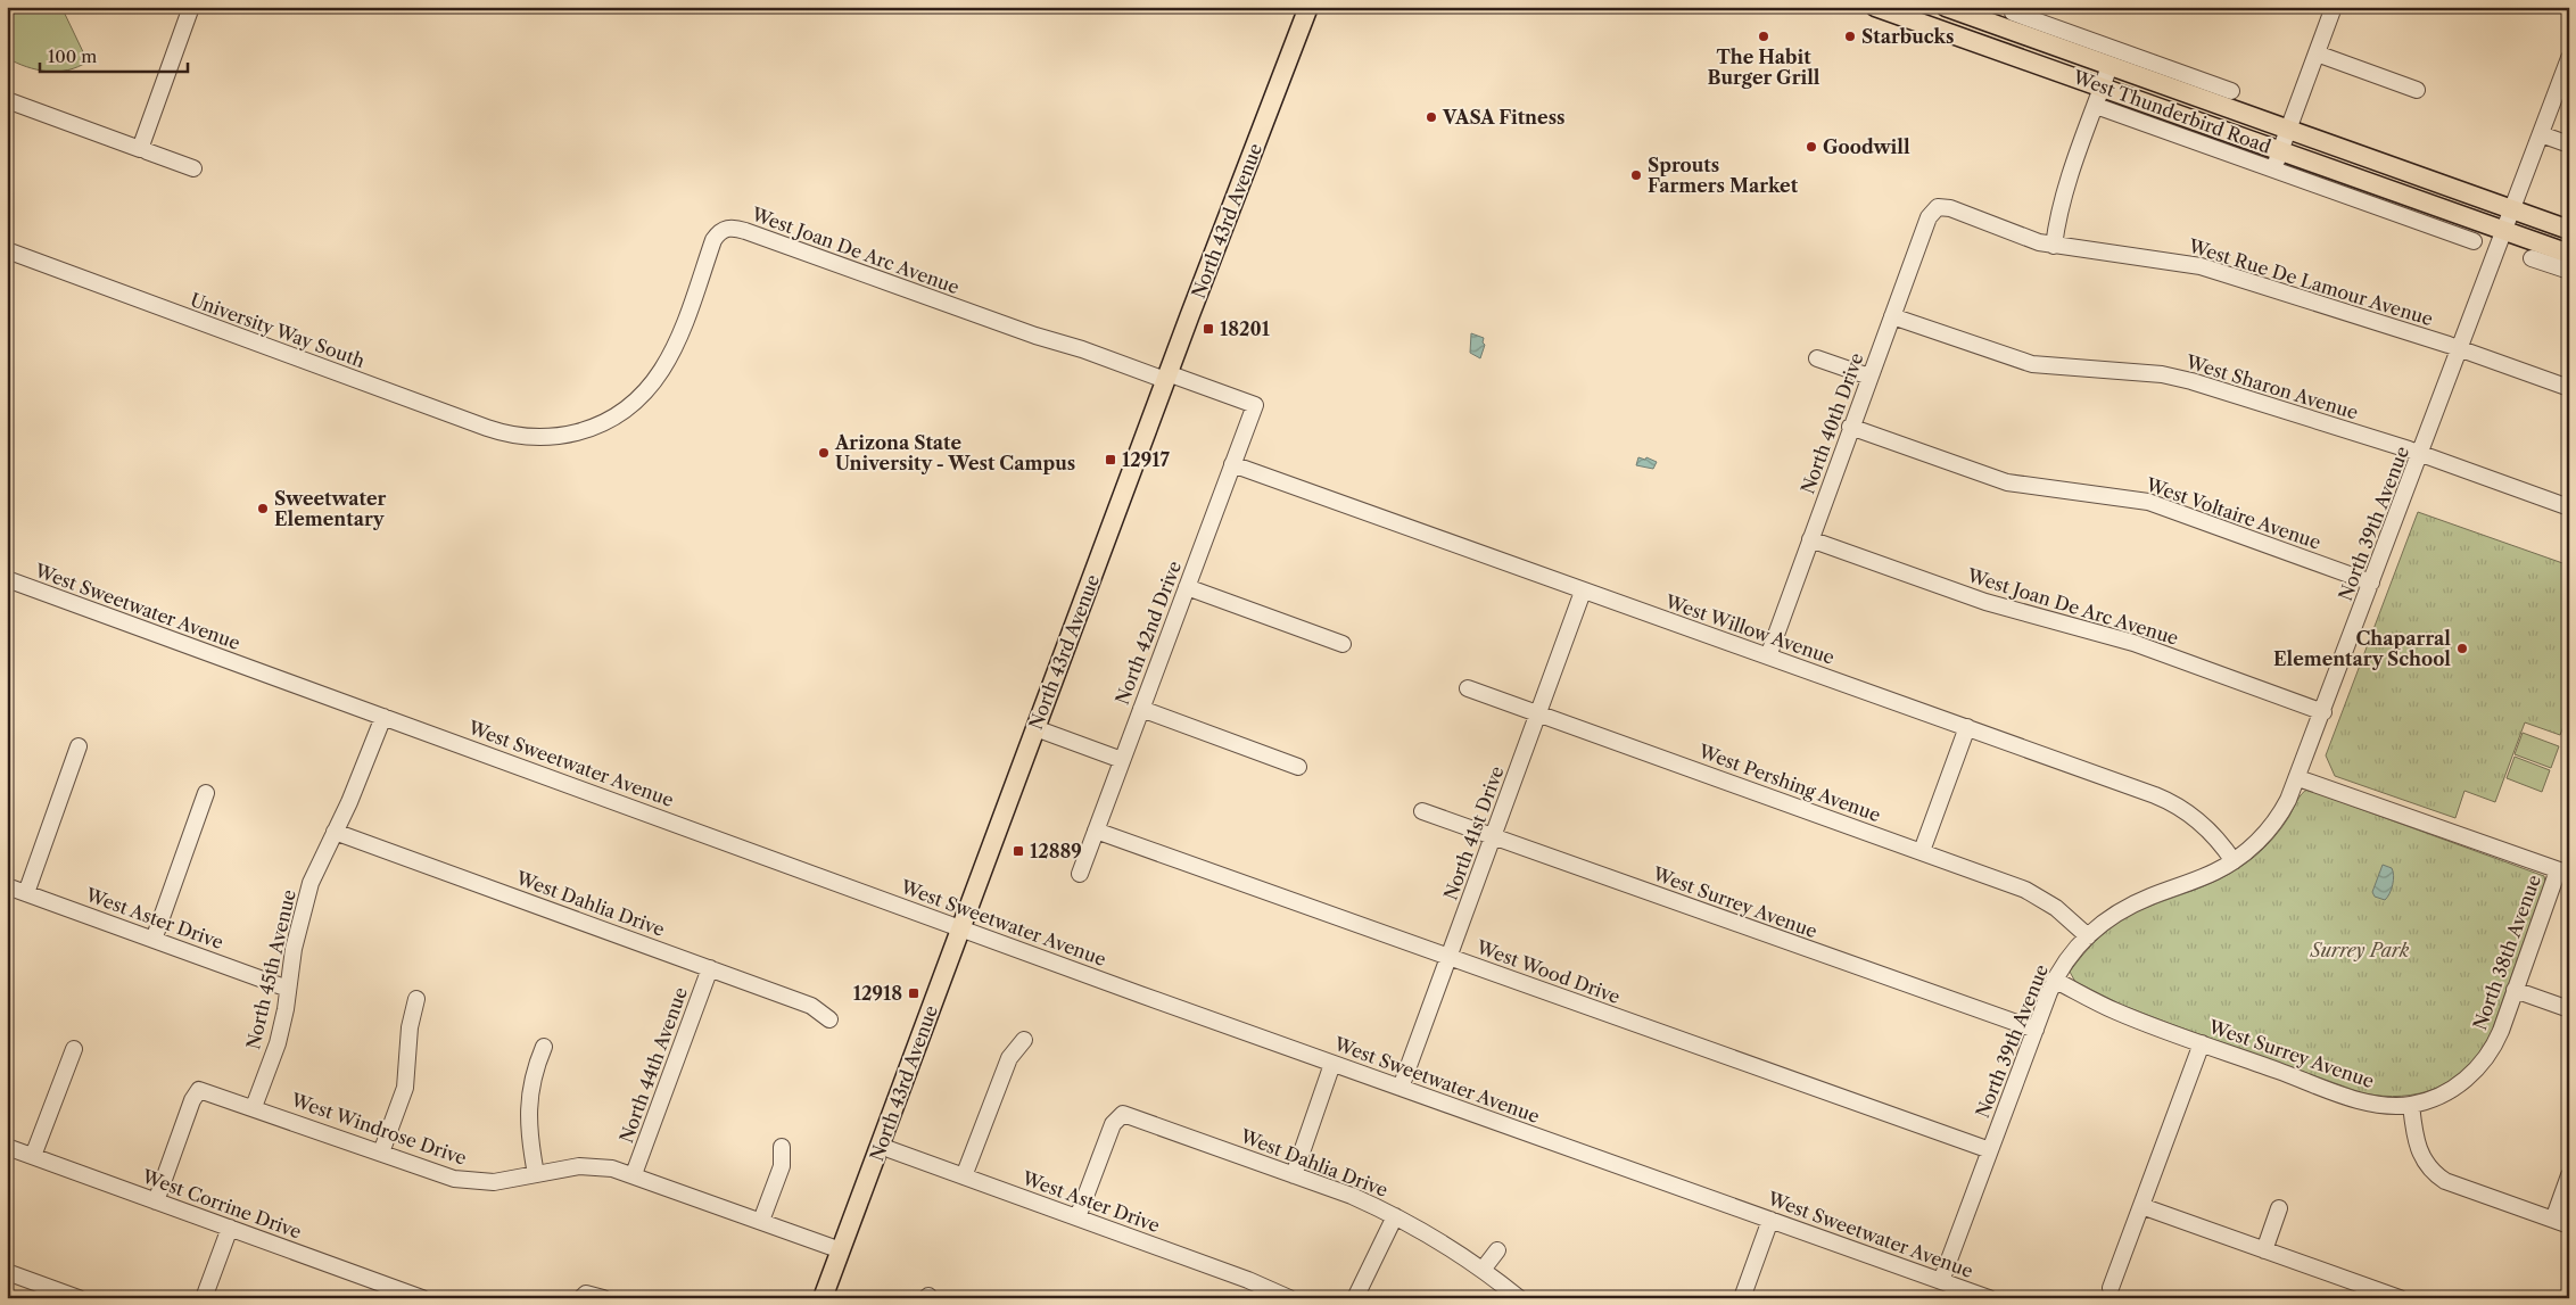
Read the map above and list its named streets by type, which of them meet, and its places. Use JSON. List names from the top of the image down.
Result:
{
  "streets": {
    "main road": ["West Thunderbird Road", "North 43rd Avenue"],
    "street": [
      "West Joan De Arc Avenue",
      "West Rue De Lamour Avenue",
      "University Way South",
      "West Sharon Avenue",
      "North 40th Drive",
      "West Voltaire Avenue",
      "North 39th Avenue",
      "West Sweetwater Avenue",
      "West Willow Avenue",
      "North 42nd Drive",
      "West Pershing Avenue",
      "North 41st Drive",
      "West Surrey Avenue",
      "West Dahlia Drive",
      "West Aster Drive",
      "North 38th Avenue",
      "North 45th Avenue",
      "West Wood Drive",
      "North 44th Avenue",
      "West Windrose Drive",
      "West Corrine Drive"
    ]
  },
  "crossings": [
    ["West Thunderbird Road", "North 39th Avenue"],
    ["North 43rd Avenue", "West Joan De Arc Avenue"],
    ["North 43rd Avenue", "West Sweetwater Avenue"],
    ["North 43rd Avenue", "West Aster Drive"],
    ["North 43rd Avenue", "West Windrose Drive"],
    ["West Joan De Arc Avenue", "University Way South"],
    ["West Joan De Arc Avenue", "North 40th Drive"],
    ["West Joan De Arc Avenue", "North 39th Avenue"],
    ["West Joan De Arc Avenue", "North 42nd Drive"],
    ["West Rue De Lamour Avenue", "North 40th Drive"],
    ["West Rue De Lamour Avenue", "North 39th Avenue"],
    ["West Sharon Avenue", "North 40th Drive"],
    ["West Sharon Avenue", "North 39th Avenue"],
    ["North 40th Drive", "West Voltaire Avenue"],
    ["North 40th Drive", "West Willow Avenue"],
    ["West Voltaire Avenue", "North 39th Avenue"],
    ["North 39th Avenue", "West Sweetwater Avenue"],
    ["North 39th Avenue", "West Willow Avenue"],
    ["North 39th Avenue", "West Pershing Avenue"],
    ["North 39th Avenue", "West Surrey Avenue"],
    ["North 39th Avenue", "West Wood Drive"],
    ["West Sweetwater Avenue", "North 41st Drive"],
    ["West Sweetwater Avenue", "North 45th Avenue"],
    ["West Willow Avenue", "North 42nd Drive"],
    ["West Willow Avenue", "North 41st Drive"],
    ["North 42nd Drive", "West Wood Drive"],
    ["West Pershing Avenue", "North 41st Drive"],
    ["North 41st Drive", "West Surrey Avenue"],
    ["North 41st Drive", "West Wood Drive"],
    ["West Surrey Avenue", "North 38th Avenue"],
    ["West Dahlia Drive", "West Aster Drive"],
    ["West Dahlia Drive", "North 45th Avenue"],
    ["West Dahlia Drive", "North 44th Avenue"],
    ["West Aster Drive", "North 45th Avenue"],
    ["North 45th Avenue", "West Windrose Drive"],
    ["North 44th Avenue", "West Windrose Drive"],
    ["West Windrose Drive", "West Corrine Drive"]
  ],
  "parks": ["Surrey Park"],
  "places": {
    "other": [
      "The Habit Burger Grill",
      "Starbucks",
      "VASA Fitness",
      "Goodwill",
      "Sprouts Farmers Market",
      "Arizona State University - West Campus",
      "Sweetwater Elementary",
      "Chaparral Elementary School"
    ],
    "transit": [
      "18201",
      "12917",
      "12889",
      "12918"
    ]
  },
  "scale_bar": "100 m"
}
